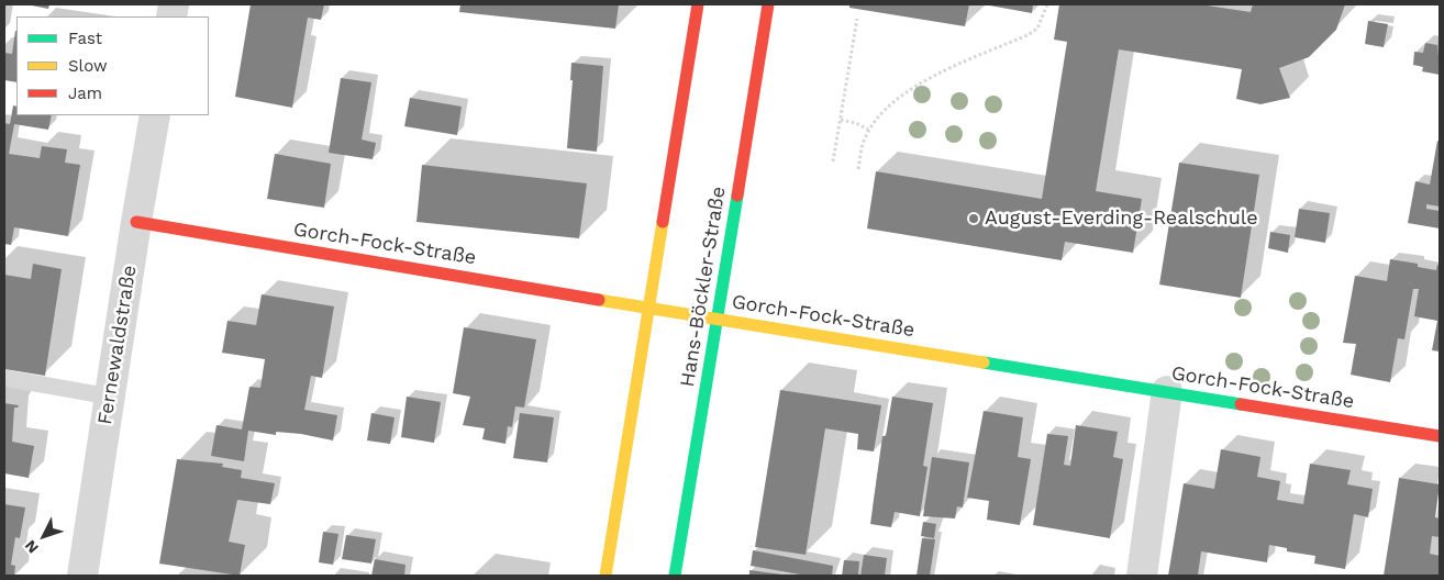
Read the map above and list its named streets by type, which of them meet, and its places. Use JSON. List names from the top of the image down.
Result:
{
  "streets": {
    "street": ["Gorch-Fock-Straße", "Hans-Böckler-Straße", "Fernewaldstraße"]
  },
  "crossings": [
    ["Gorch-Fock-Straße", "Hans-Böckler-Straße"],
    ["Gorch-Fock-Straße", "Fernewaldstraße"]
  ],
  "places": ["August-Everding-Realschule"],
  "legend": ["Fast", "Slow", "Jam"],
  "north": "bottom left"
}
